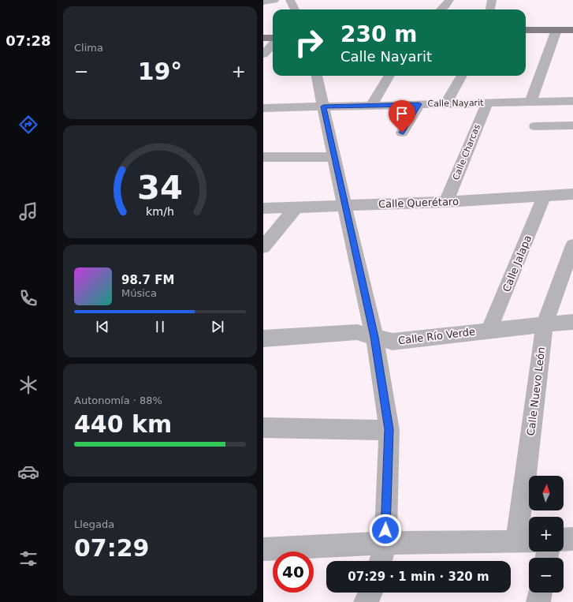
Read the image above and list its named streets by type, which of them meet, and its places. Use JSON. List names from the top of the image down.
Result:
{
  "streets": {
    "street": [
      "Calle Nayarit",
      "Calle Charcas",
      "Calle Querétaro",
      "Calle Jalapa",
      "Calle Río Verde",
      "Calle Nuevo León"
    ]
  },
  "crossings": [
    ["Calle Nayarit", "Calle Charcas"],
    ["Calle Charcas", "Calle Querétaro"],
    ["Calle Querétaro", "Calle Jalapa"],
    ["Calle Jalapa", "Calle Río Verde"],
    ["Calle Río Verde", "Calle Nuevo León"]
  ],
  "north": "top",
  "page": {
    "tabs": "07:28",
    "tile": [
      "Clima",
      ["Autonomía · 88%", "440 km"],
      ["Llegada", "07:29"]
    ],
    "turn": ["230 m", "Calle Nayarit"],
    "heat": ["−", "19°", "+"],
    "song": ["98.7 FM", "Música"],
    "map_buttons": ["+", "−"],
    "limit": "40",
    "trip": "07:29 · 1 min · 320 m",
    "gauge": ["34", "km/h"]
  }
}
